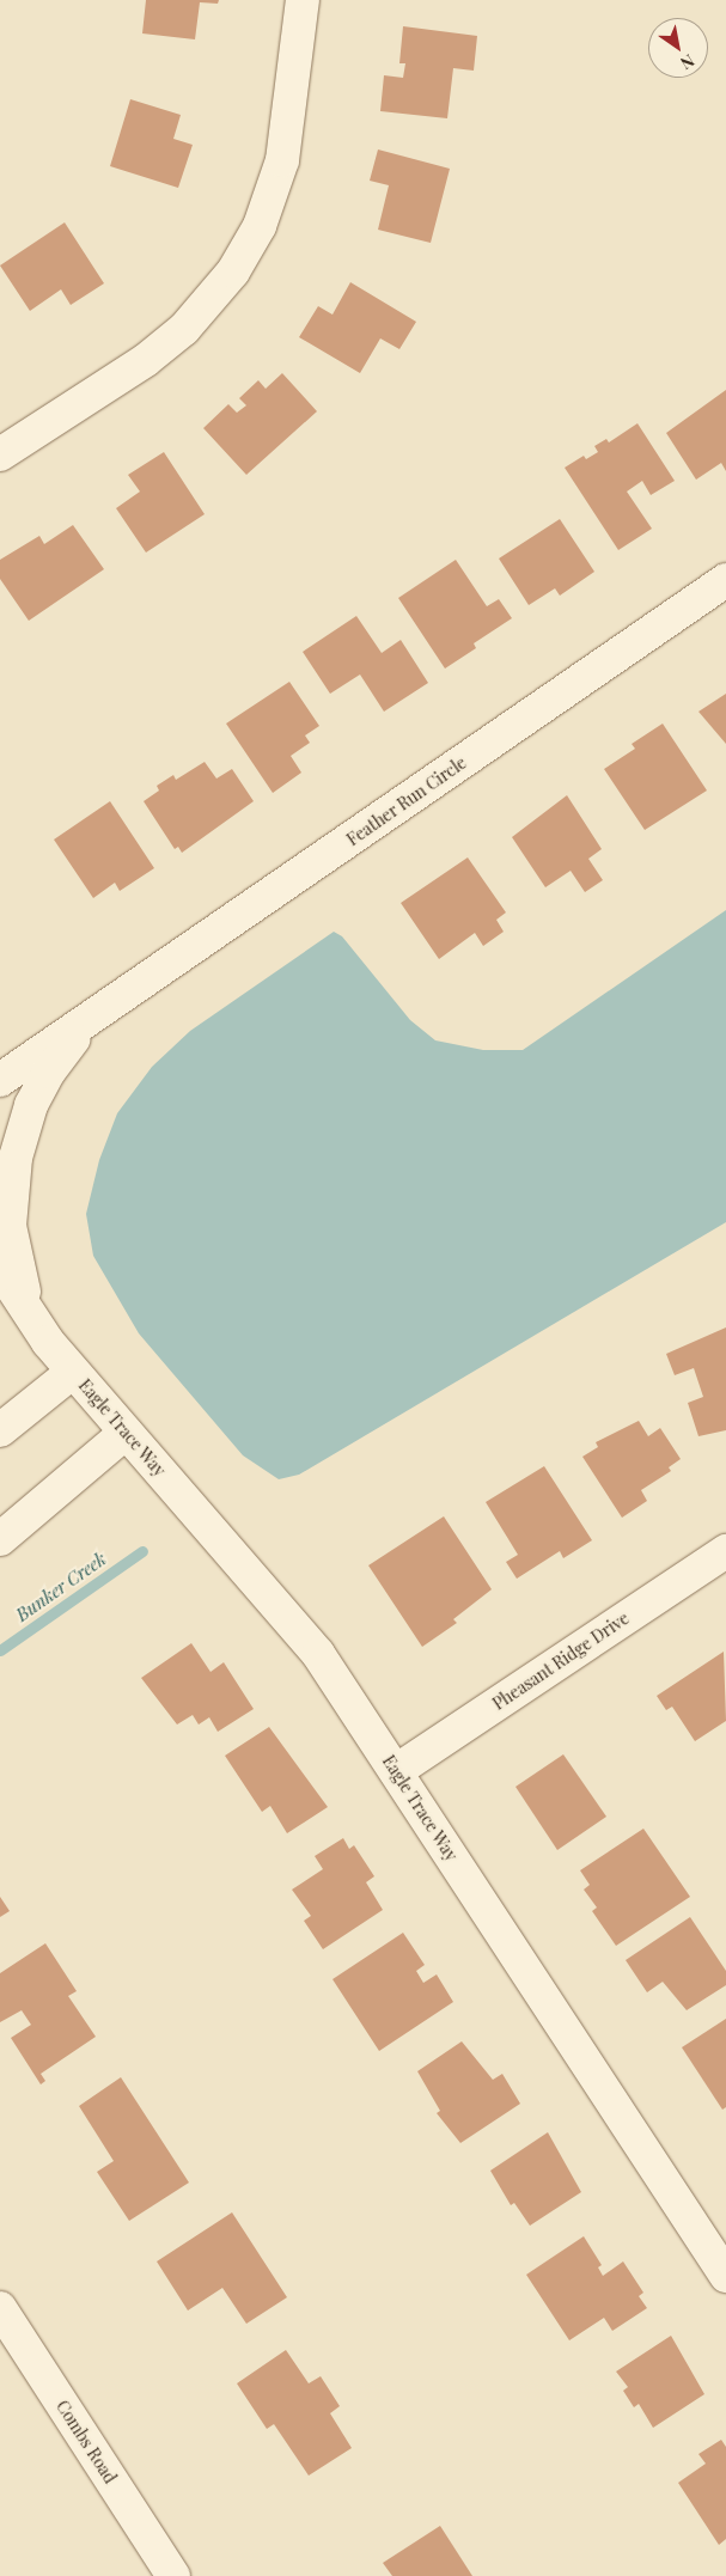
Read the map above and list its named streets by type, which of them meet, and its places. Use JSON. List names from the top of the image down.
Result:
{
  "streets": {
    "street": [
      "Feather Run Circle",
      "Eagle Trace Way",
      "Pheasant Ridge Drive",
      "Combs Road"
    ]
  },
  "crossings": [
    ["Eagle Trace Way", "Pheasant Ridge Drive"]
  ],
  "water": ["Bunker Creek"],
  "north": "bottom right"
}
